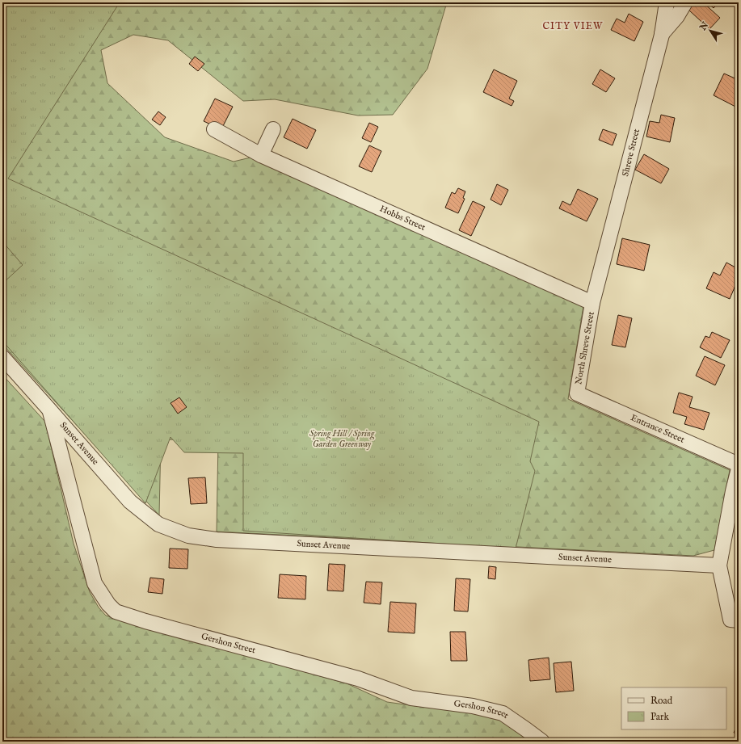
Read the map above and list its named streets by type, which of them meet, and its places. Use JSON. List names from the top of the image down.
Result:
{
  "streets": {
    "street": [
      "Shreve Street",
      "Hobbs Street",
      "North Shreve Street",
      "Entrance Street",
      "Sunset Avenue",
      "Gershon Street"
    ]
  },
  "crossings": [
    ["Shreve Street", "Hobbs Street"],
    ["Shreve Street", "North Shreve Street"],
    ["Hobbs Street", "North Shreve Street"],
    ["North Shreve Street", "Entrance Street"],
    ["Sunset Avenue", "Gershon Street"]
  ],
  "districts": ["CITY VIEW"],
  "parks": ["Spring Hill / Spring Garden Greenway"],
  "legend": ["Road", "Park"],
  "north": "top left"
}
